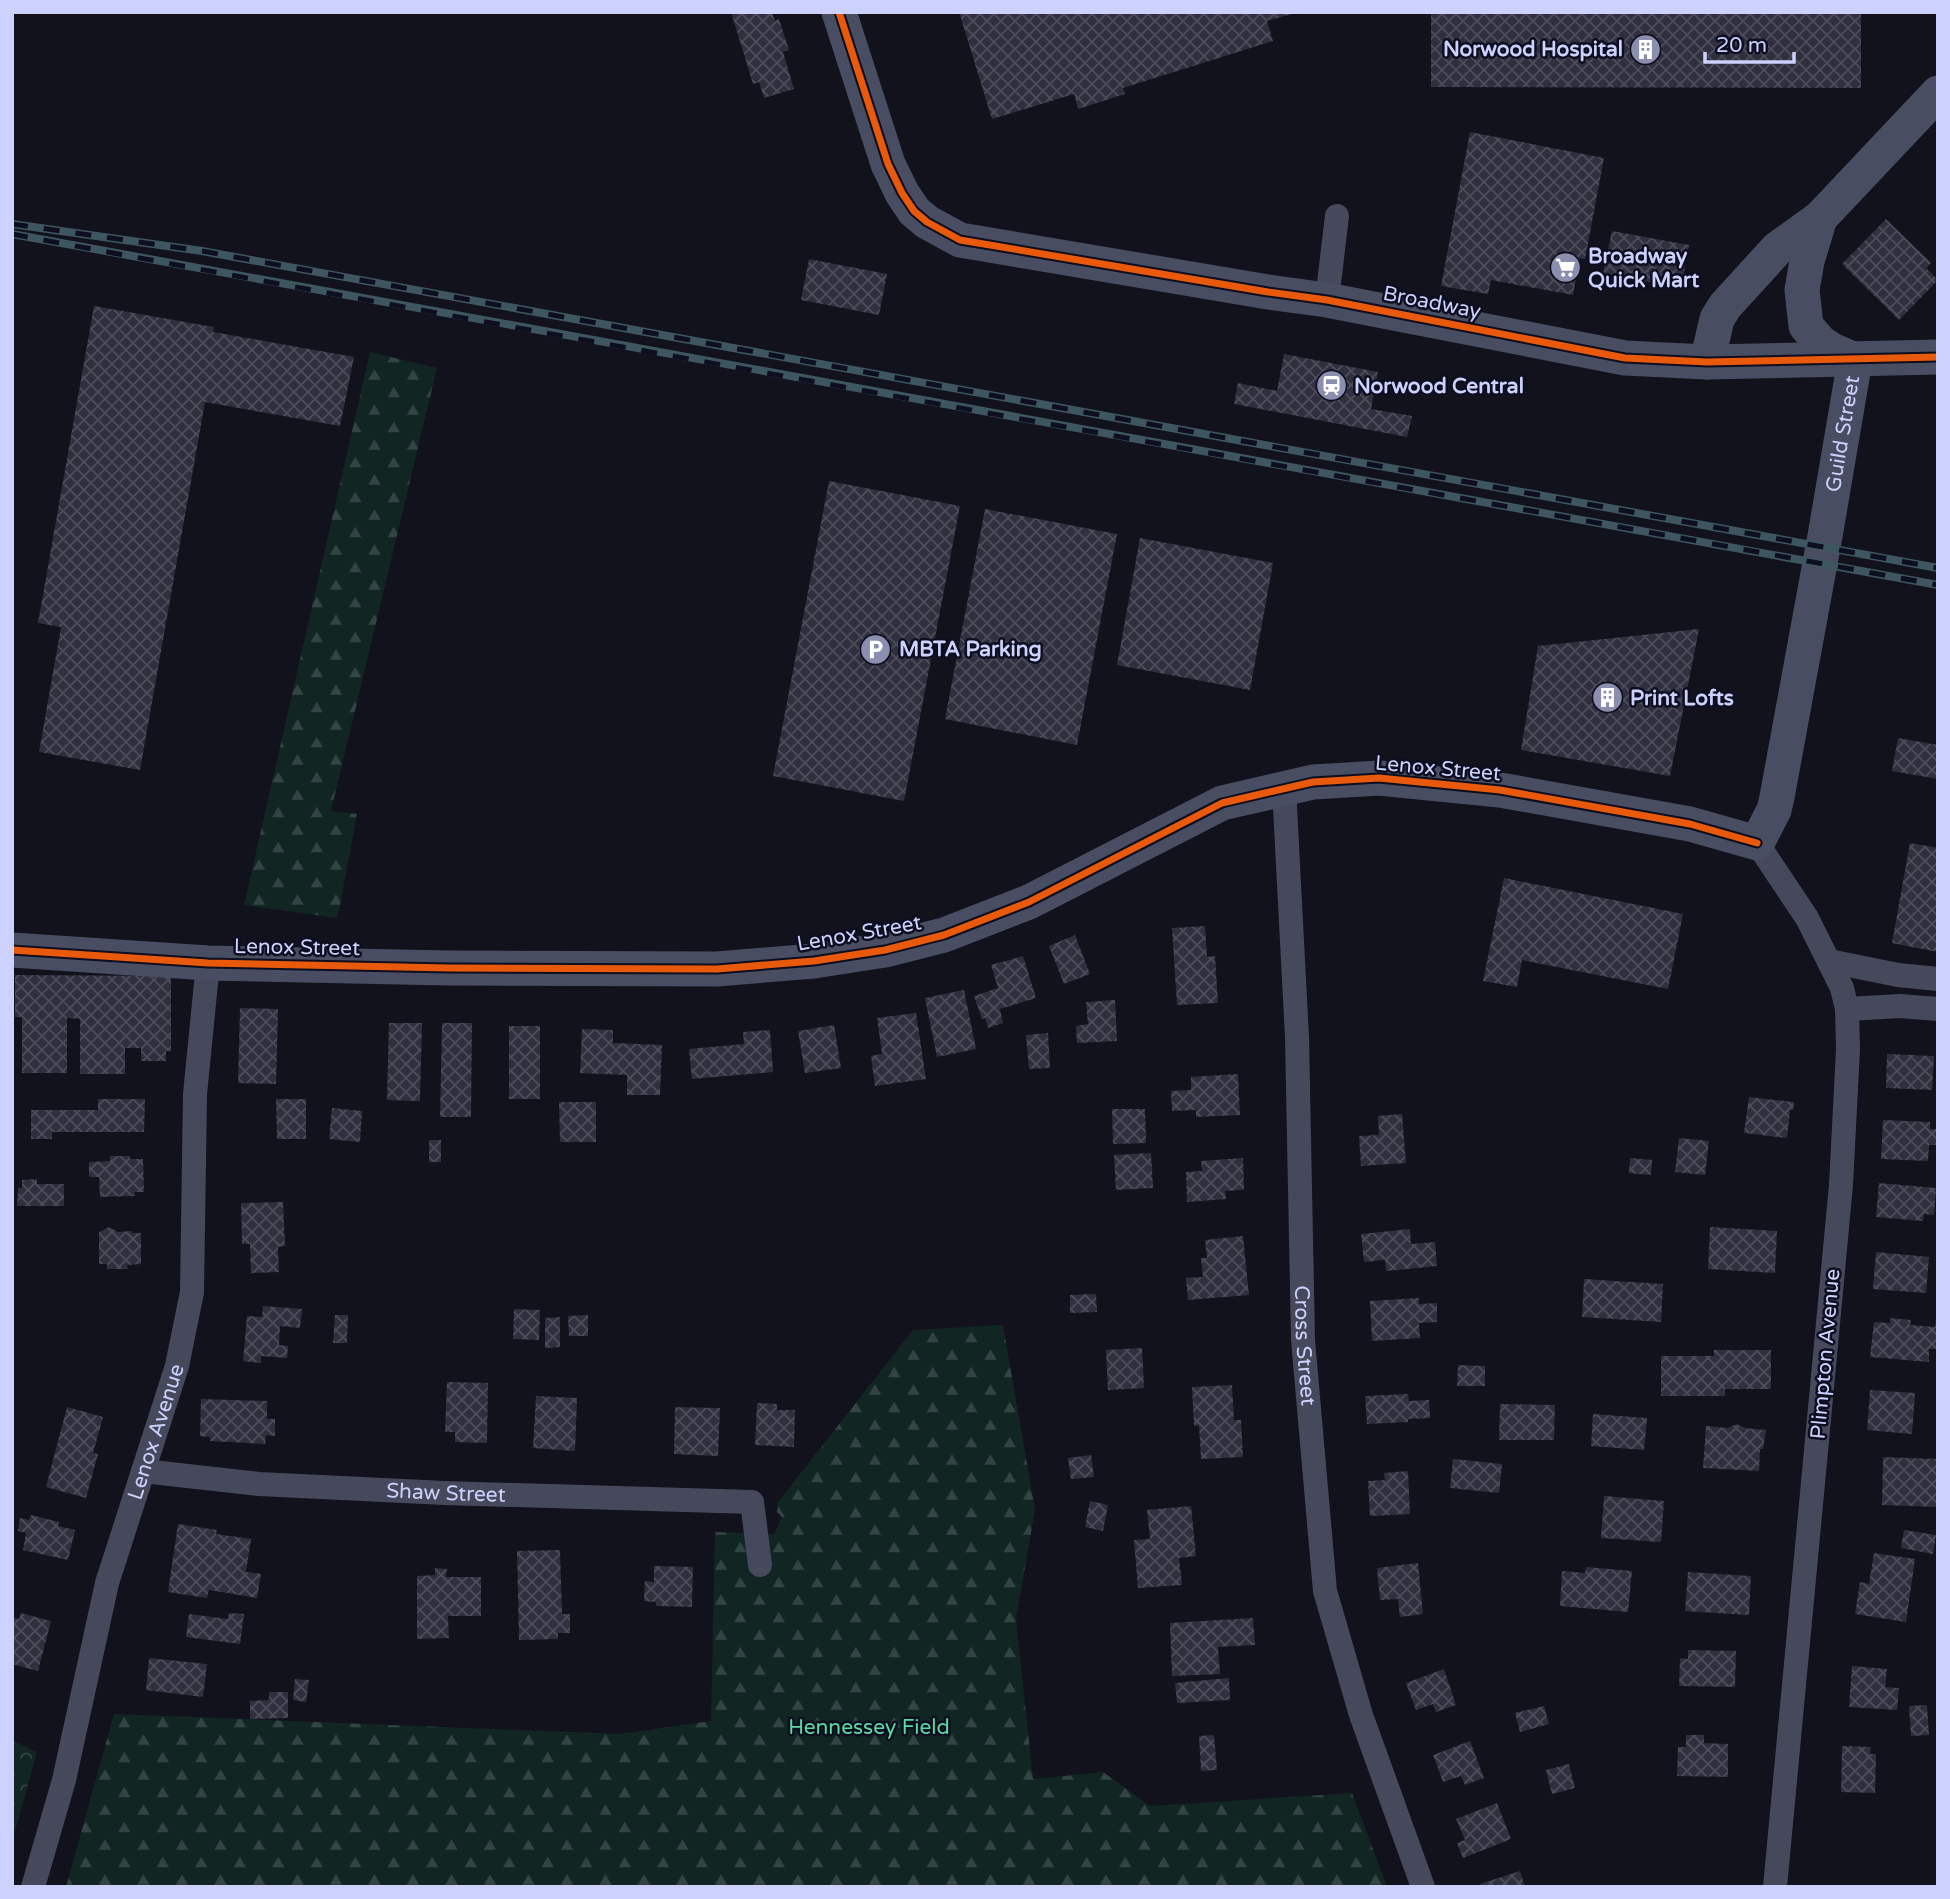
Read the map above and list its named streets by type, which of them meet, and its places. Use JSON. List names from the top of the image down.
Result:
{
  "streets": {
    "street": [
      "Broadway",
      "Guild Street",
      "Lenox Street",
      "Cross Street",
      "Plimpton Avenue",
      "Lenox Avenue",
      "Shaw Street"
    ]
  },
  "crossings": [
    ["Broadway", "Guild Street"],
    ["Guild Street", "Lenox Street"],
    ["Guild Street", "Plimpton Avenue"],
    ["Lenox Street", "Cross Street"],
    ["Lenox Street", "Plimpton Avenue"],
    ["Lenox Street", "Lenox Avenue"],
    ["Lenox Avenue", "Shaw Street"]
  ],
  "parks": ["Hennessey Field"],
  "places": {
    "building": ["Norwood Hospital", "Print Lofts"],
    "supermarket": ["Broadway Quick Mart"],
    "station": ["Norwood Central"],
    "parking": ["MBTA Parking"]
  },
  "scale_bar": "20 m"
}
